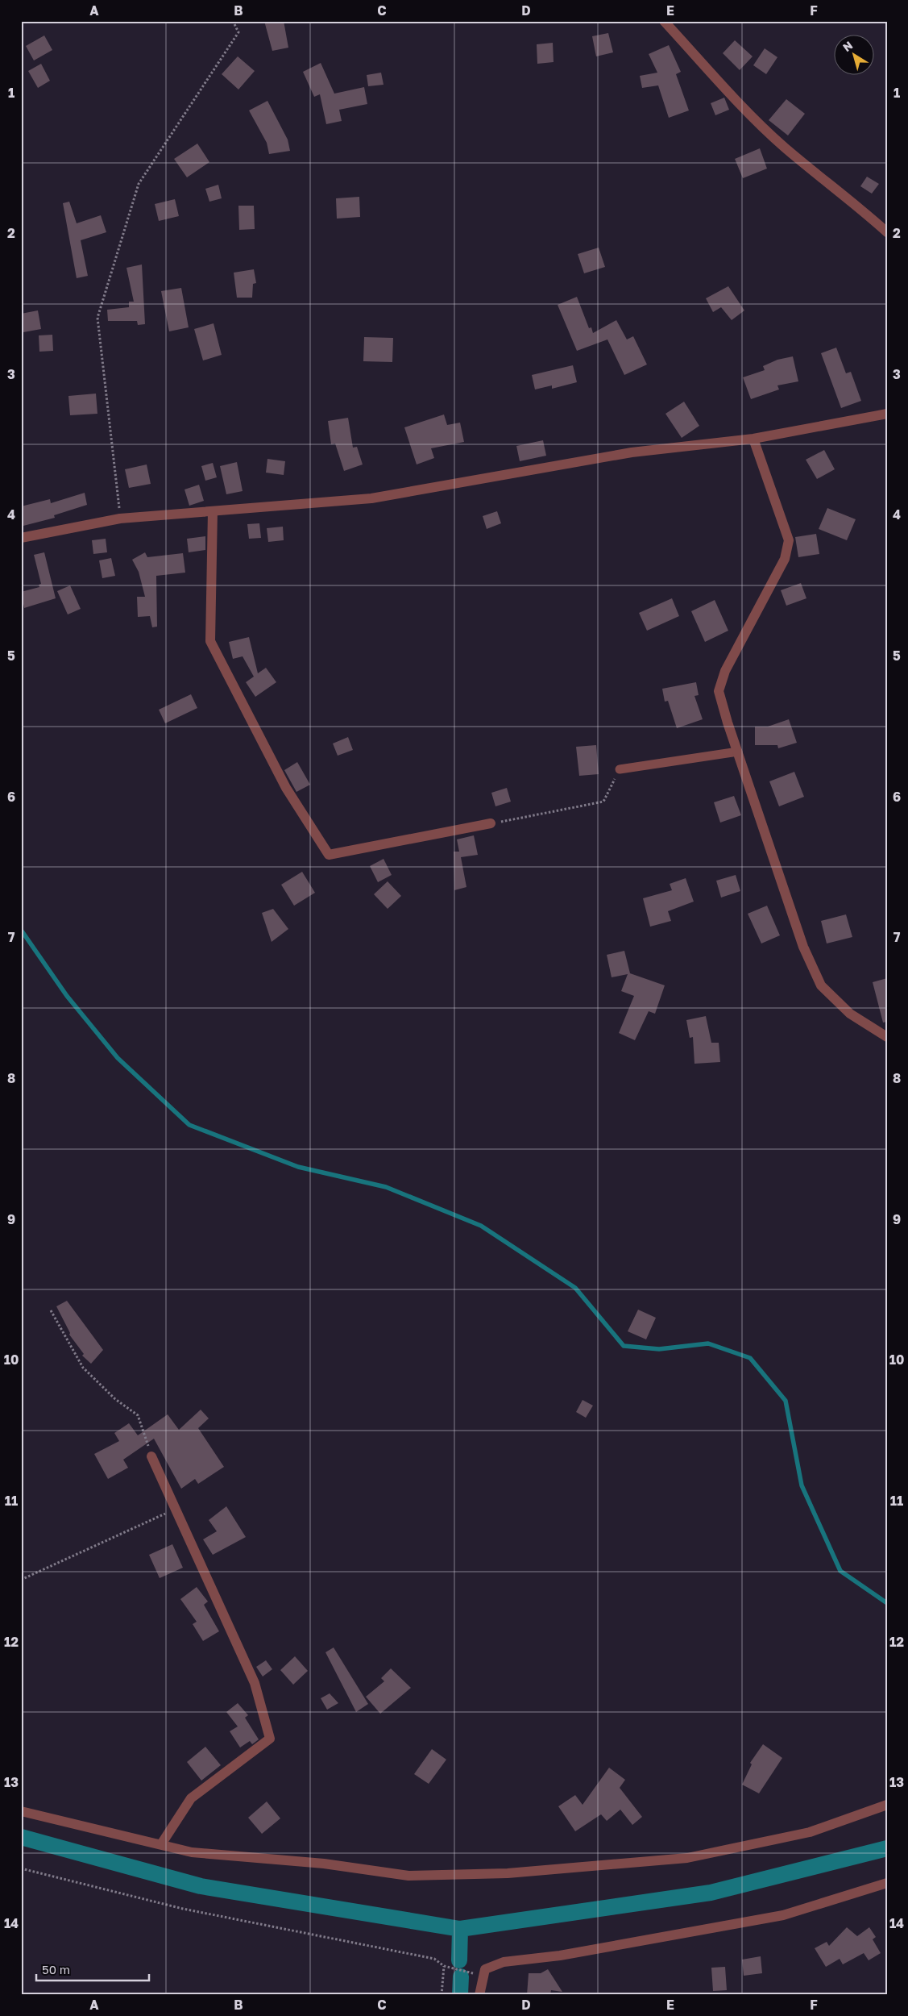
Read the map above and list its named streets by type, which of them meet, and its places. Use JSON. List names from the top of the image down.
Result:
{
  "scale_bar": "50 m",
  "north": "top left",
  "grid": {
    "columns": [
      "A",
      "B",
      "C",
      "D",
      "E",
      "F"
    ],
    "rows": [
      "1",
      "2",
      "3",
      "4",
      "5",
      "6",
      "7",
      "8",
      "9",
      "10",
      "11",
      "12",
      "13",
      "14"
    ]
  }
}
